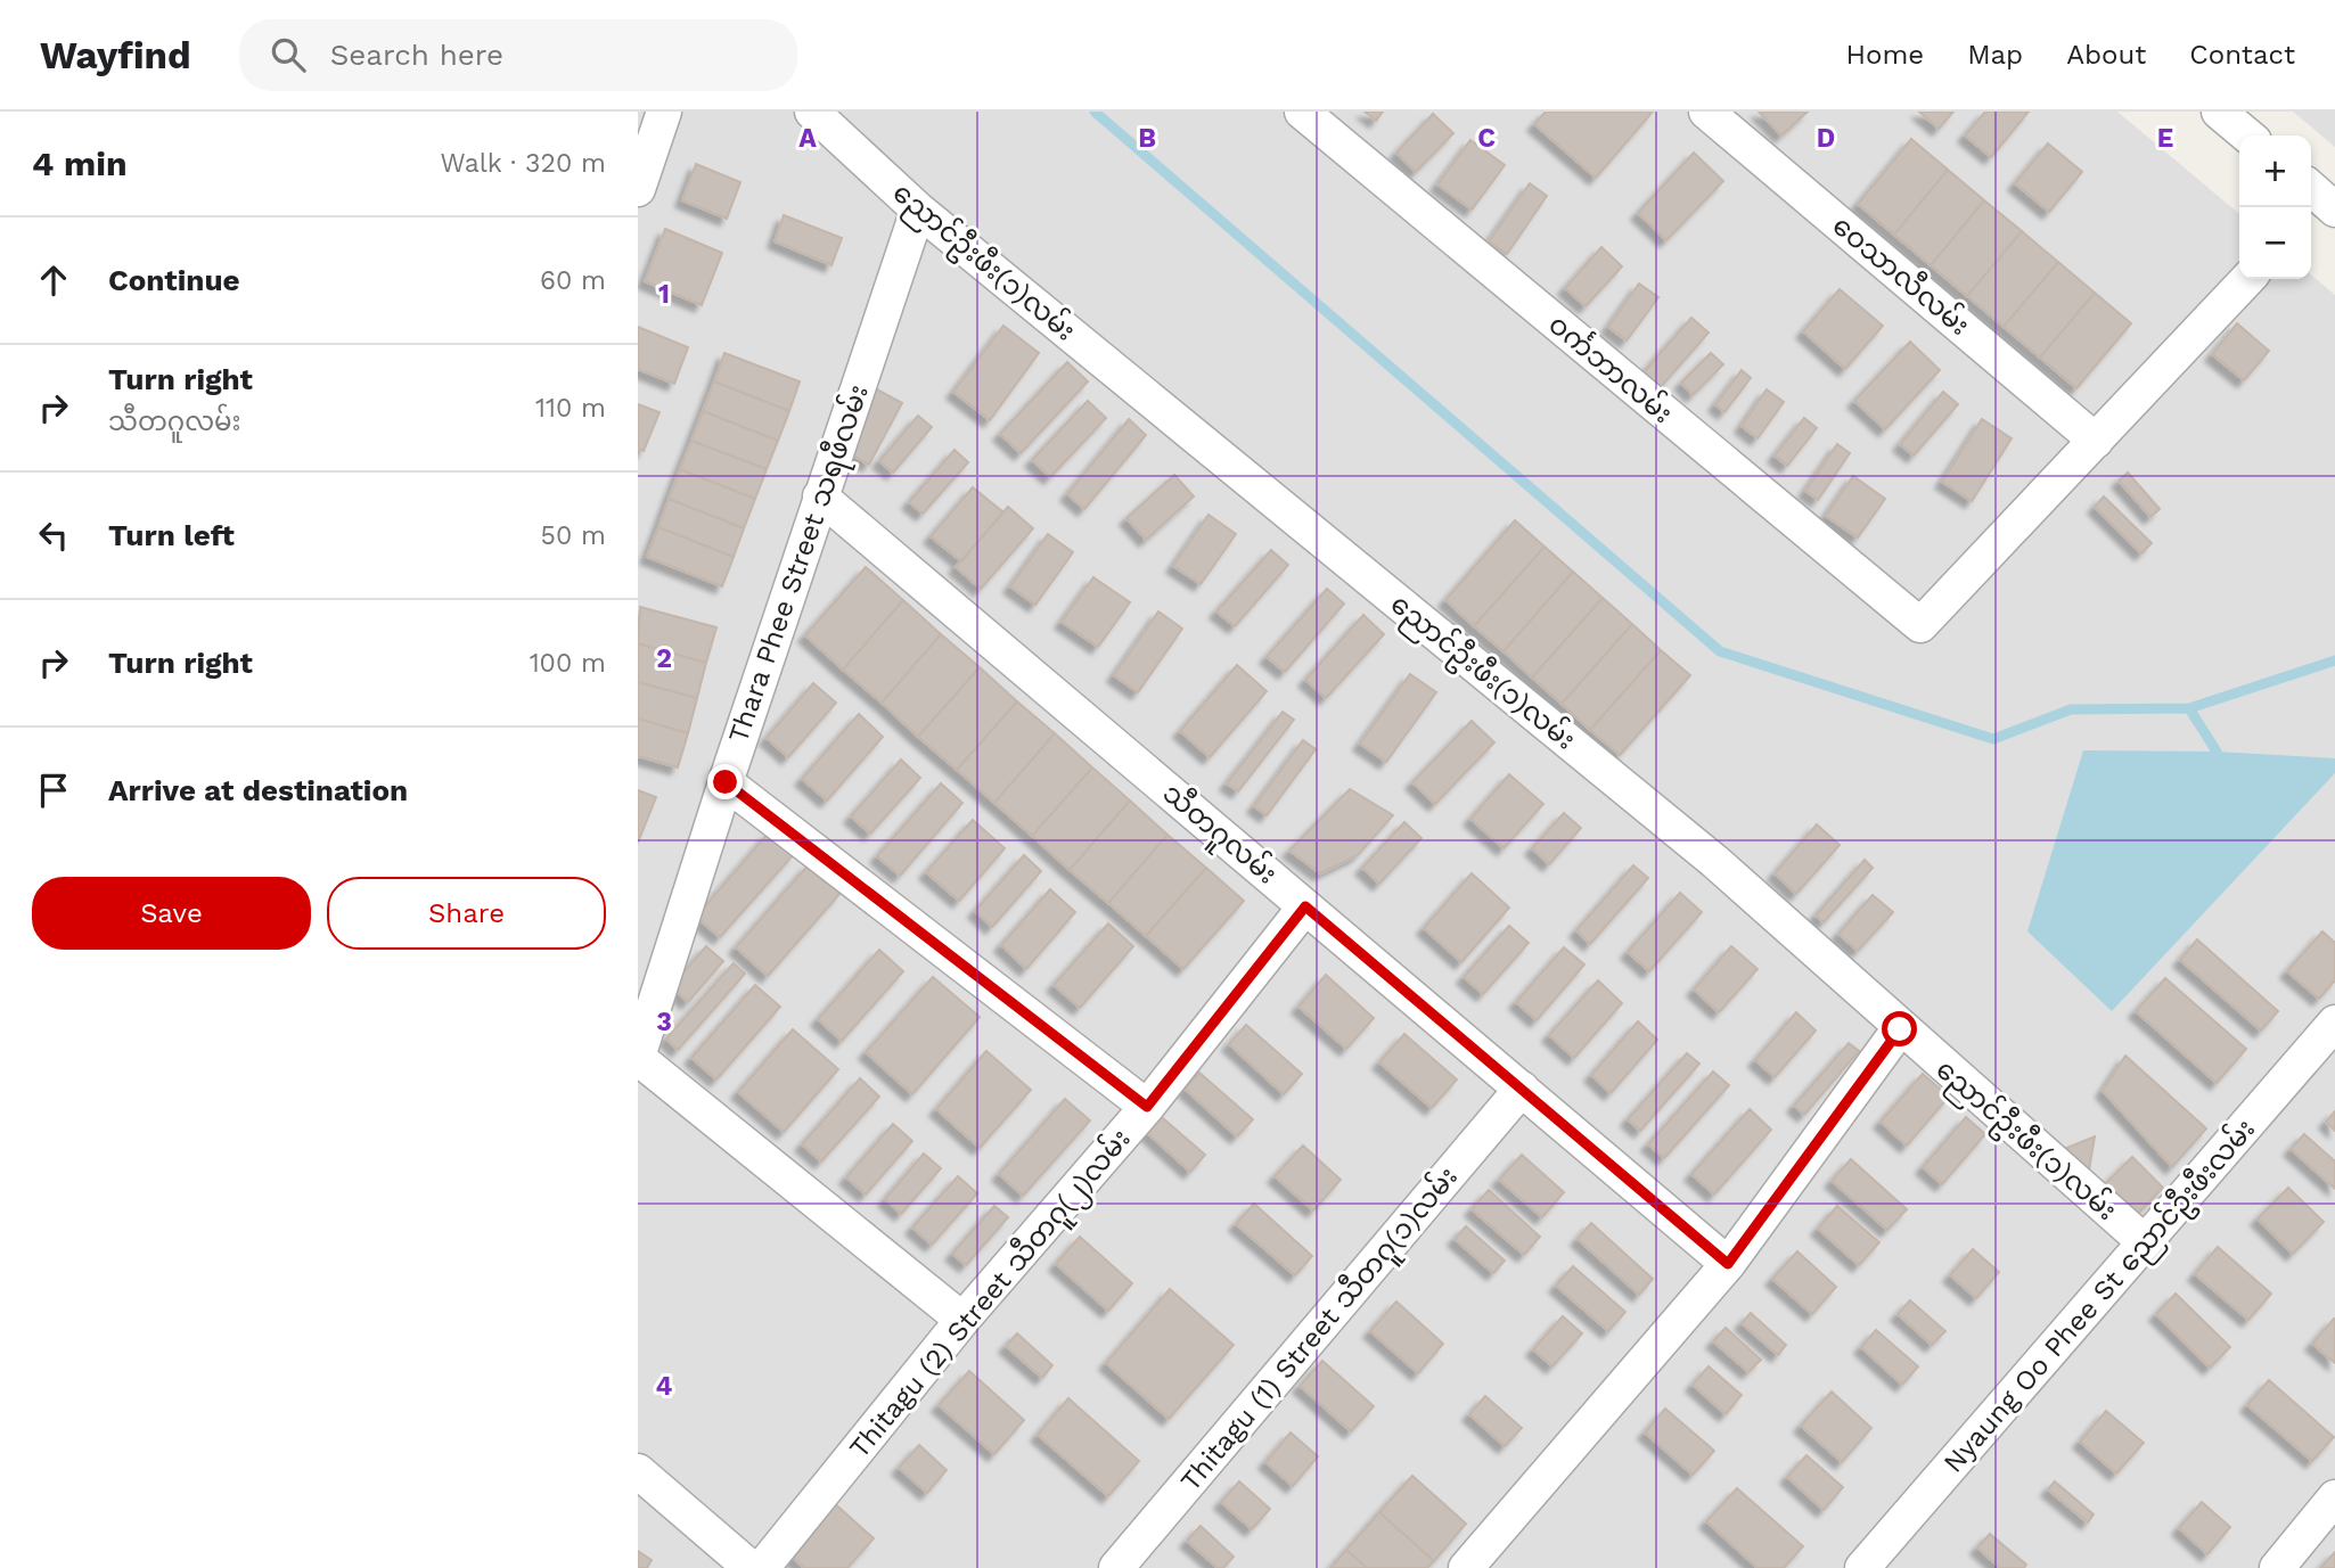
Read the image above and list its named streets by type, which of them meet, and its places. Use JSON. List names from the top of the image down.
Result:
{
  "streets": {
    "street": [
      "ညောင်ဦးဖီး(၁)လမ်း",
      "ဝေသာလီလမ်း",
      "ဝင်္ကဘာလမ်း",
      "Thara Phee Street သရဖီလမ်း",
      "သီတဂူလမ်း",
      "Thitagu (2) Street သီတဂူ(၂)လမ်း",
      "Nyaung Oo Phee St ညောင်ဦးဖီးလမ်း",
      "Thitagu (1) Street သီတဂူ(၁)လမ်း"
    ]
  },
  "crossings": [
    ["ညောင်ဦးဖီး(၁)လမ်း", "Thara Phee Street သရဖီလမ်း"],
    ["ညောင်ဦးဖီး(၁)လမ်း", "Nyaung Oo Phee St ညောင်ဦးဖီးလမ်း"],
    ["ဝေသာလီလမ်း", "ဝင်္ကဘာလမ်း"],
    ["Thara Phee Street သရဖီလမ်း", "သီတဂူလမ်း"],
    ["သီတဂူလမ်း", "Thitagu (2) Street သီတဂူ(၂)လမ်း"],
    ["သီတဂူလမ်း", "Thitagu (1) Street သီတဂူ(၁)လမ်း"]
  ],
  "page": {
    "header": "Wayfind",
    "search": "Search here",
    "nav": [
      "Home",
      "Map",
      "About",
      "Contact"
    ],
    "heading": ["4 min", "Walk · 320 m"],
    "map_buttons": ["+", "−"],
    "list": [
      ["Continue", "60 m"],
      ["Turn right", "သီတဂူလမ်း", "110 m"],
      ["Turn left", "50 m"],
      ["Turn right", "100 m"],
      "Arrive at destination"
    ],
    "buttons": ["Save", "Share"]
  },
  "grid": {
    "columns": [
      "A",
      "B",
      "C",
      "D",
      "E"
    ],
    "rows": [
      "1",
      "2",
      "3",
      "4"
    ]
  }
}
